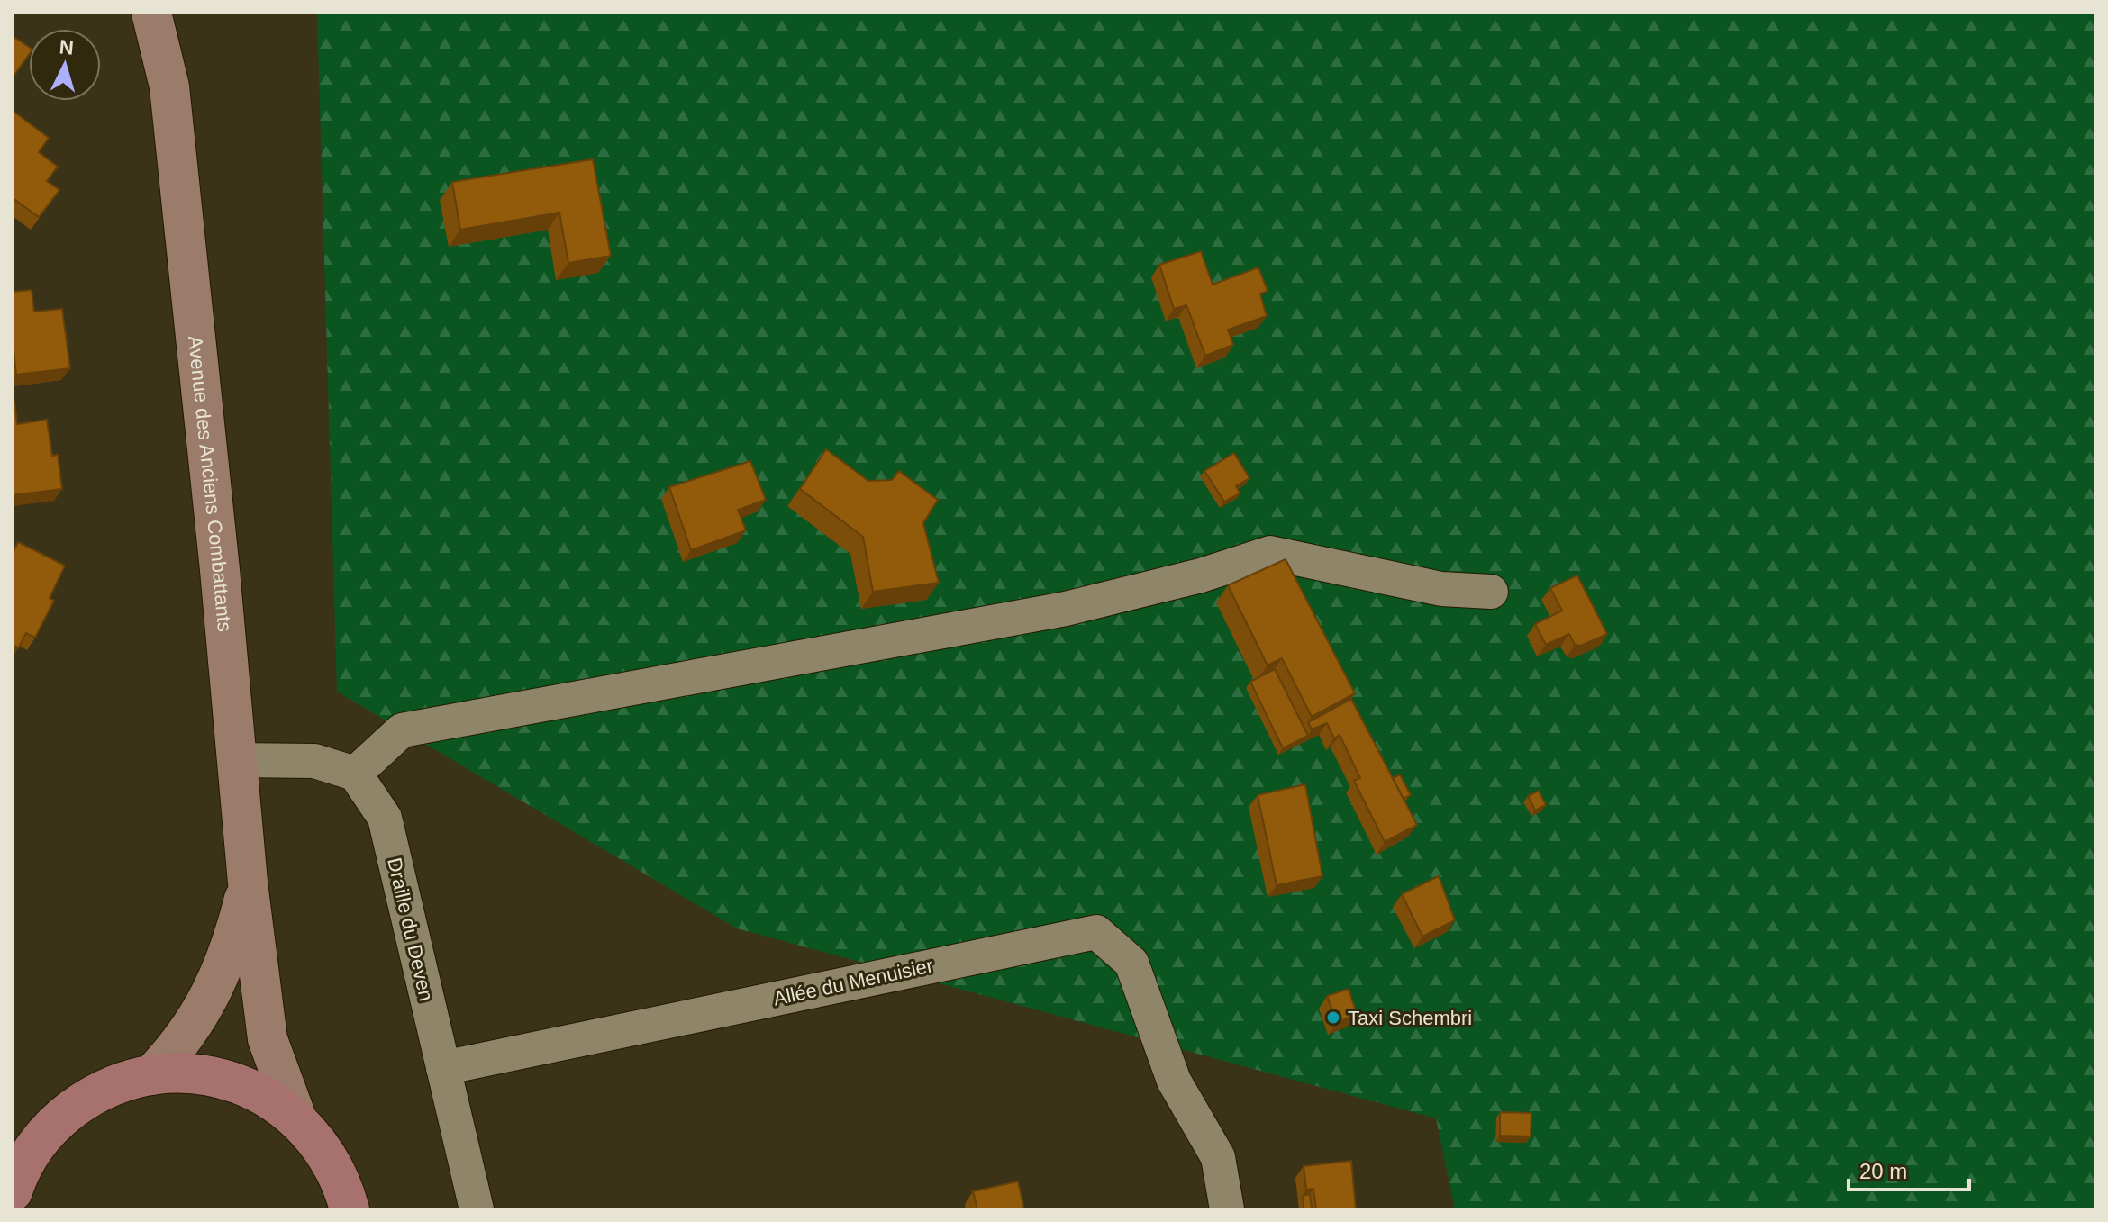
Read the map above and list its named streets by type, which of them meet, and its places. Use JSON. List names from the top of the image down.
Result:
{
  "streets": {
    "main road": ["Avenue des Anciens Combattants"],
    "street": ["Draille du Deven", "Allée du Menuisier"]
  },
  "crossings": [
    ["Draille du Deven", "Allée du Menuisier"]
  ],
  "places": ["Taxi Schembri"],
  "scale_bar": "20 m",
  "north": "top"
}
